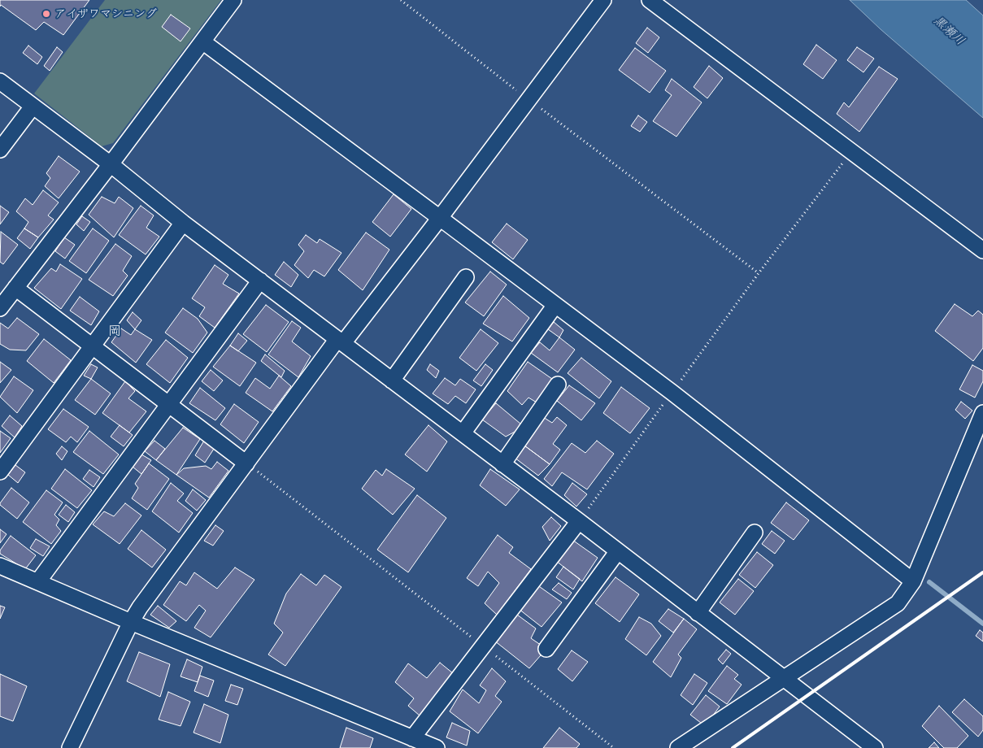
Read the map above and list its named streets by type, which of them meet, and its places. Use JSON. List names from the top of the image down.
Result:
{
  "districts": ["岡"],
  "water": ["黒瀬川"],
  "places": ["アイザワマシニング"]
}
